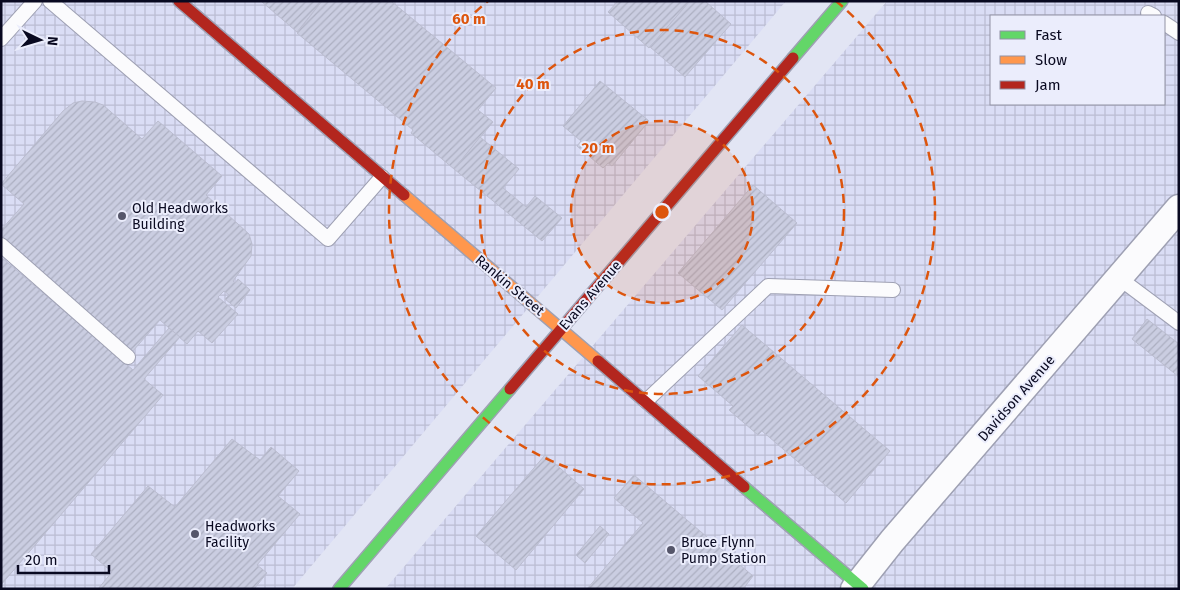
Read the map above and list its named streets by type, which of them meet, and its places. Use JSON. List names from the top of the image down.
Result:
{
  "streets": {
    "street": ["Rankin Street", "Evans Avenue", "Davidson Avenue"]
  },
  "crossings": [
    ["Rankin Street", "Evans Avenue"],
    ["Rankin Street", "Davidson Avenue"]
  ],
  "places": ["Old Headworks Building", "Headworks Facility", "Bruce Flynn Pump Station"],
  "legend": ["Fast", "Slow", "Jam"],
  "scale_bar": "20 m",
  "north": "right",
  "rings": ["60 m", "40 m", "20 m"]
}
